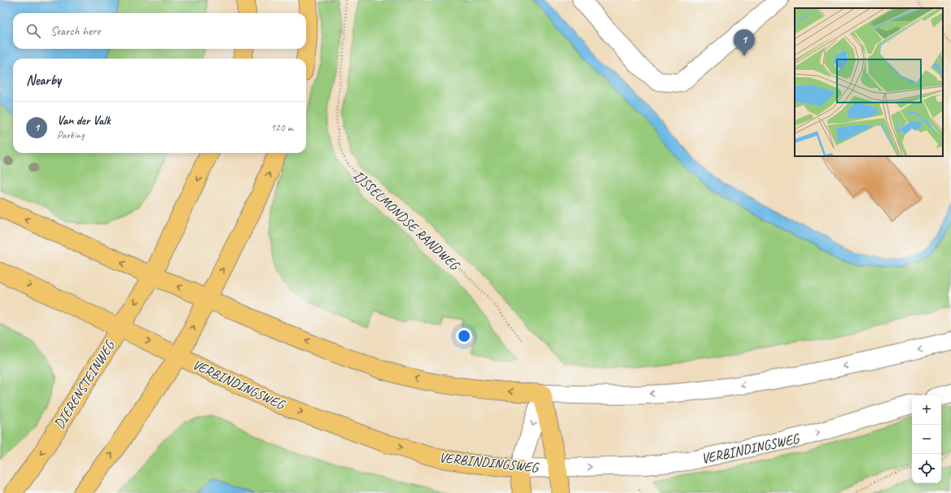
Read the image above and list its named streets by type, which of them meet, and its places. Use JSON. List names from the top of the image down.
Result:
{
  "streets": {
    "main road": ["VERBINDINGSWEG", "DIERENSTEINWEG"],
    "path": ["IJSSELMONDSE RANDWEG"]
  },
  "crossings": [
    ["VERBINDINGSWEG", "DIERENSTEINWEG"]
  ],
  "page": {
    "search": "Search here",
    "pins": "1",
    "heading": "Nearby",
    "list": [
      {
        "mark": "1",
        "name": "Van der Valk",
        "note": "Parking",
        "value": "120 m"
      }
    ],
    "map_buttons": ["+", "−"]
  }
}
